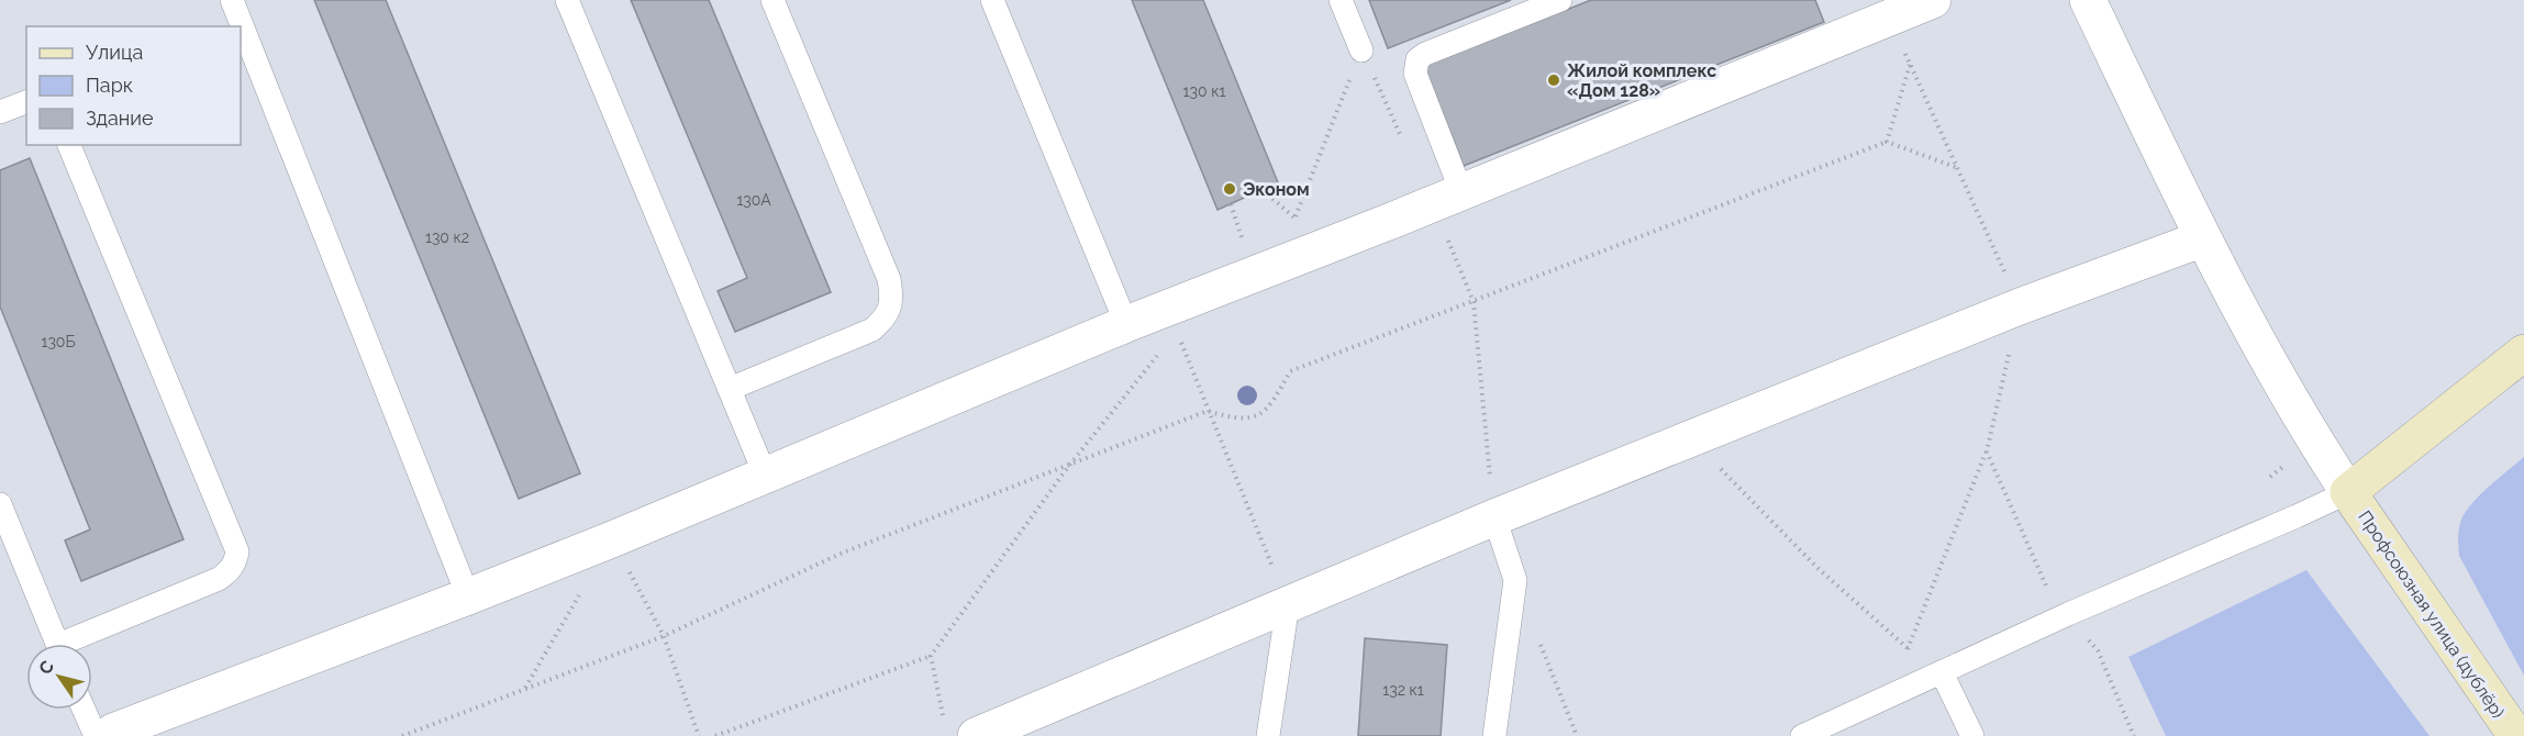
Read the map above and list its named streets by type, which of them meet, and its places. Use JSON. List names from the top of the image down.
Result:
{
  "streets": {
    "street": ["Профсоюзная улица (дублёр)"]
  },
  "places": ["Жилой комплекс «Дом 128»", "Эконом"],
  "house_numbers": [
    "130 к1",
    "130А",
    "130 к2",
    "130Б",
    "132 к1"
  ],
  "legend": ["Улица", "Парк", "Здание"],
  "north": "top left"
}
